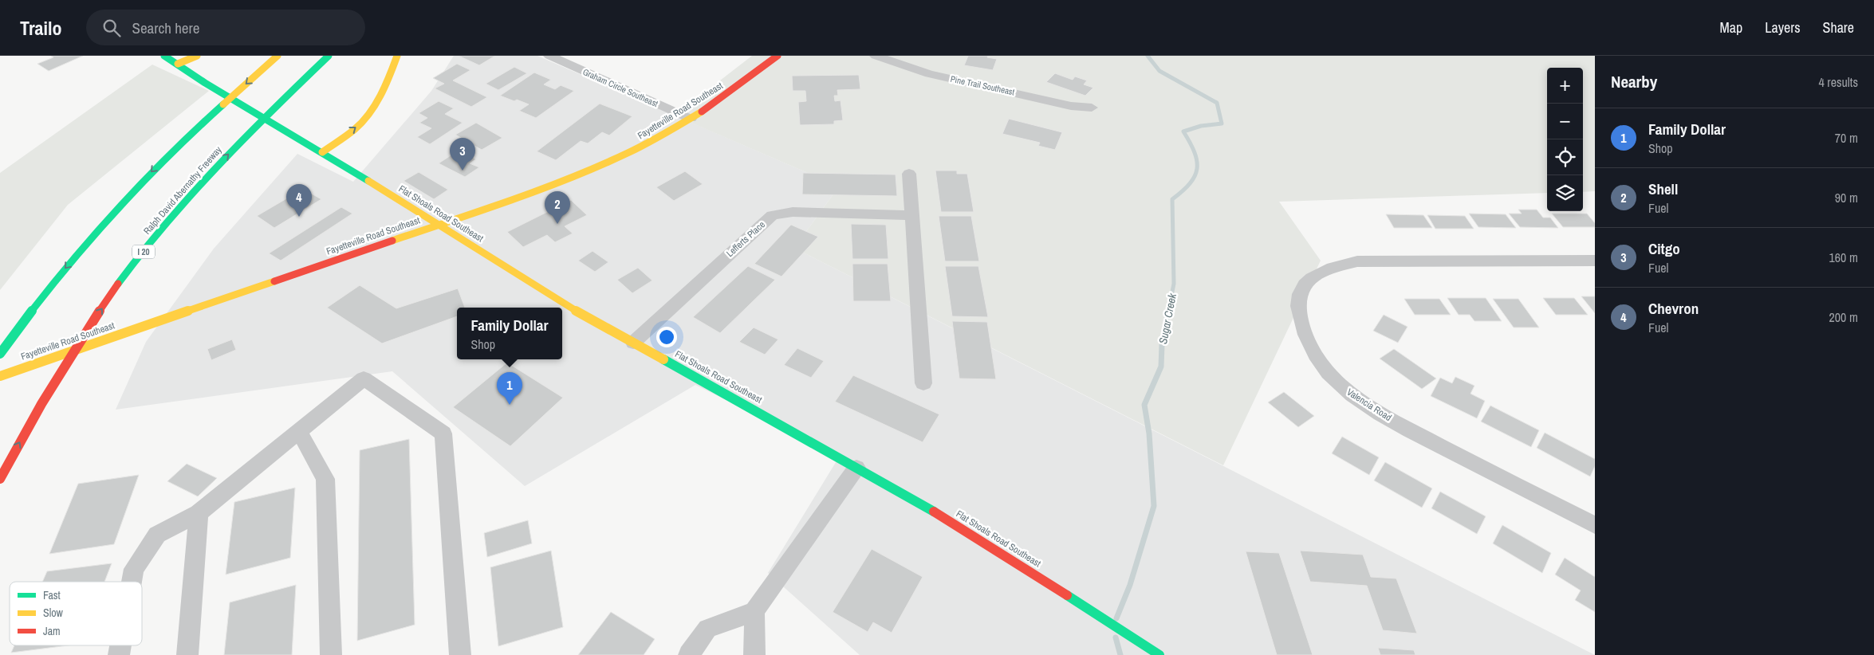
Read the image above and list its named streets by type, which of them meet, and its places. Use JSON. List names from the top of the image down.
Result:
{
  "streets": {
    "main road": [
      "Fayetteville Road Southeast",
      "Ralph David Abernathy Freeway",
      "Flat Shoals Road Southeast",
      "I 20"
    ],
    "street": [
      "Pine Trail Southeast",
      "Graham Circle Southeast",
      "Lefferts Place",
      "Valencia Road"
    ]
  },
  "crossings": [
    ["Graham Circle Southeast", "Fayetteville Road Southeast"],
    ["Fayetteville Road Southeast", "Flat Shoals Road Southeast"],
    ["Flat Shoals Road Southeast", "Lefferts Place"]
  ],
  "water": ["Sugar Creek"],
  "legend": ["Fast", "Slow", "Jam"],
  "page": {
    "header": "Trailo",
    "search": "Search here",
    "nav": ["Map", "Layers", "Share"],
    "heading": ["Nearby", "4 results"],
    "map_buttons": ["+", "−"],
    "list": [
      {
        "mark": "1",
        "name": "Family Dollar",
        "note": "Shop",
        "value": "70 m"
      },
      {
        "mark": "2",
        "name": "Shell",
        "note": "Fuel",
        "value": "90 m"
      },
      {
        "mark": "3",
        "name": "Citgo",
        "note": "Fuel",
        "value": "160 m"
      },
      {
        "mark": "4",
        "name": "Chevron",
        "note": "Fuel",
        "value": "200 m"
      }
    ],
    "pins": [
      "3",
      "4",
      "2",
      "1"
    ],
    "popup": ["Family Dollar", "Shop"]
  }
}
